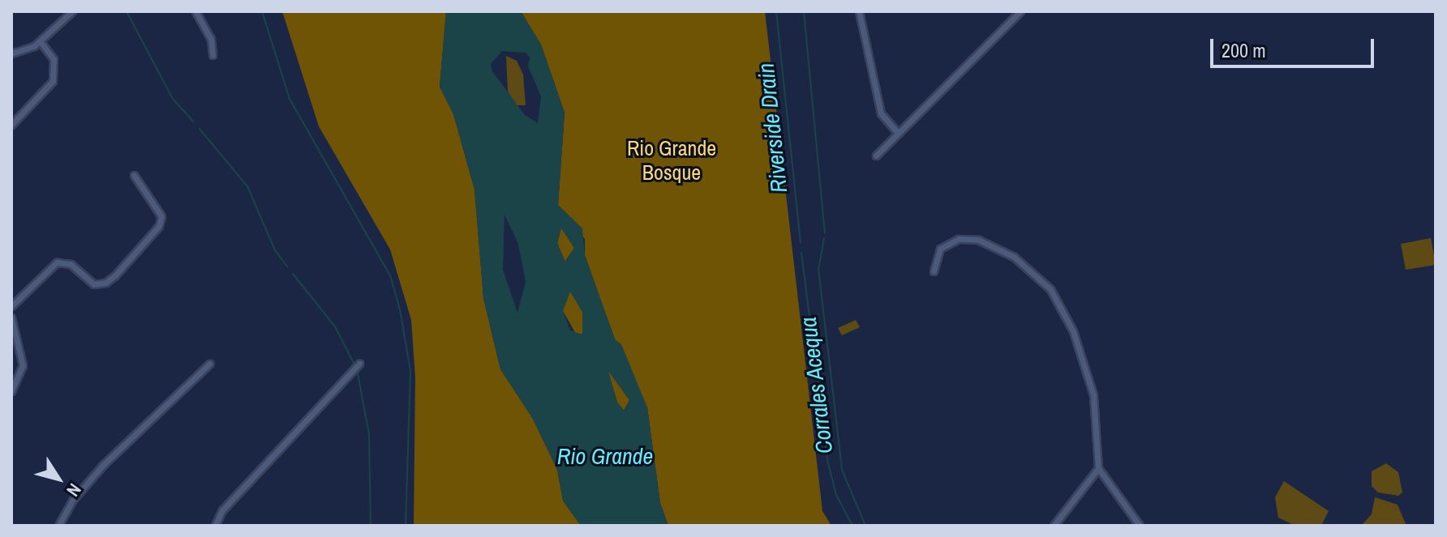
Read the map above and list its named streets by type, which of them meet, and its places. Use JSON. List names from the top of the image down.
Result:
{
  "water": ["Riverside Drain", "Corrales Acequa", "Rio Grande"],
  "parks": ["Rio Grande Bosque"],
  "scale_bar": "200 m",
  "north": "bottom right"
}
